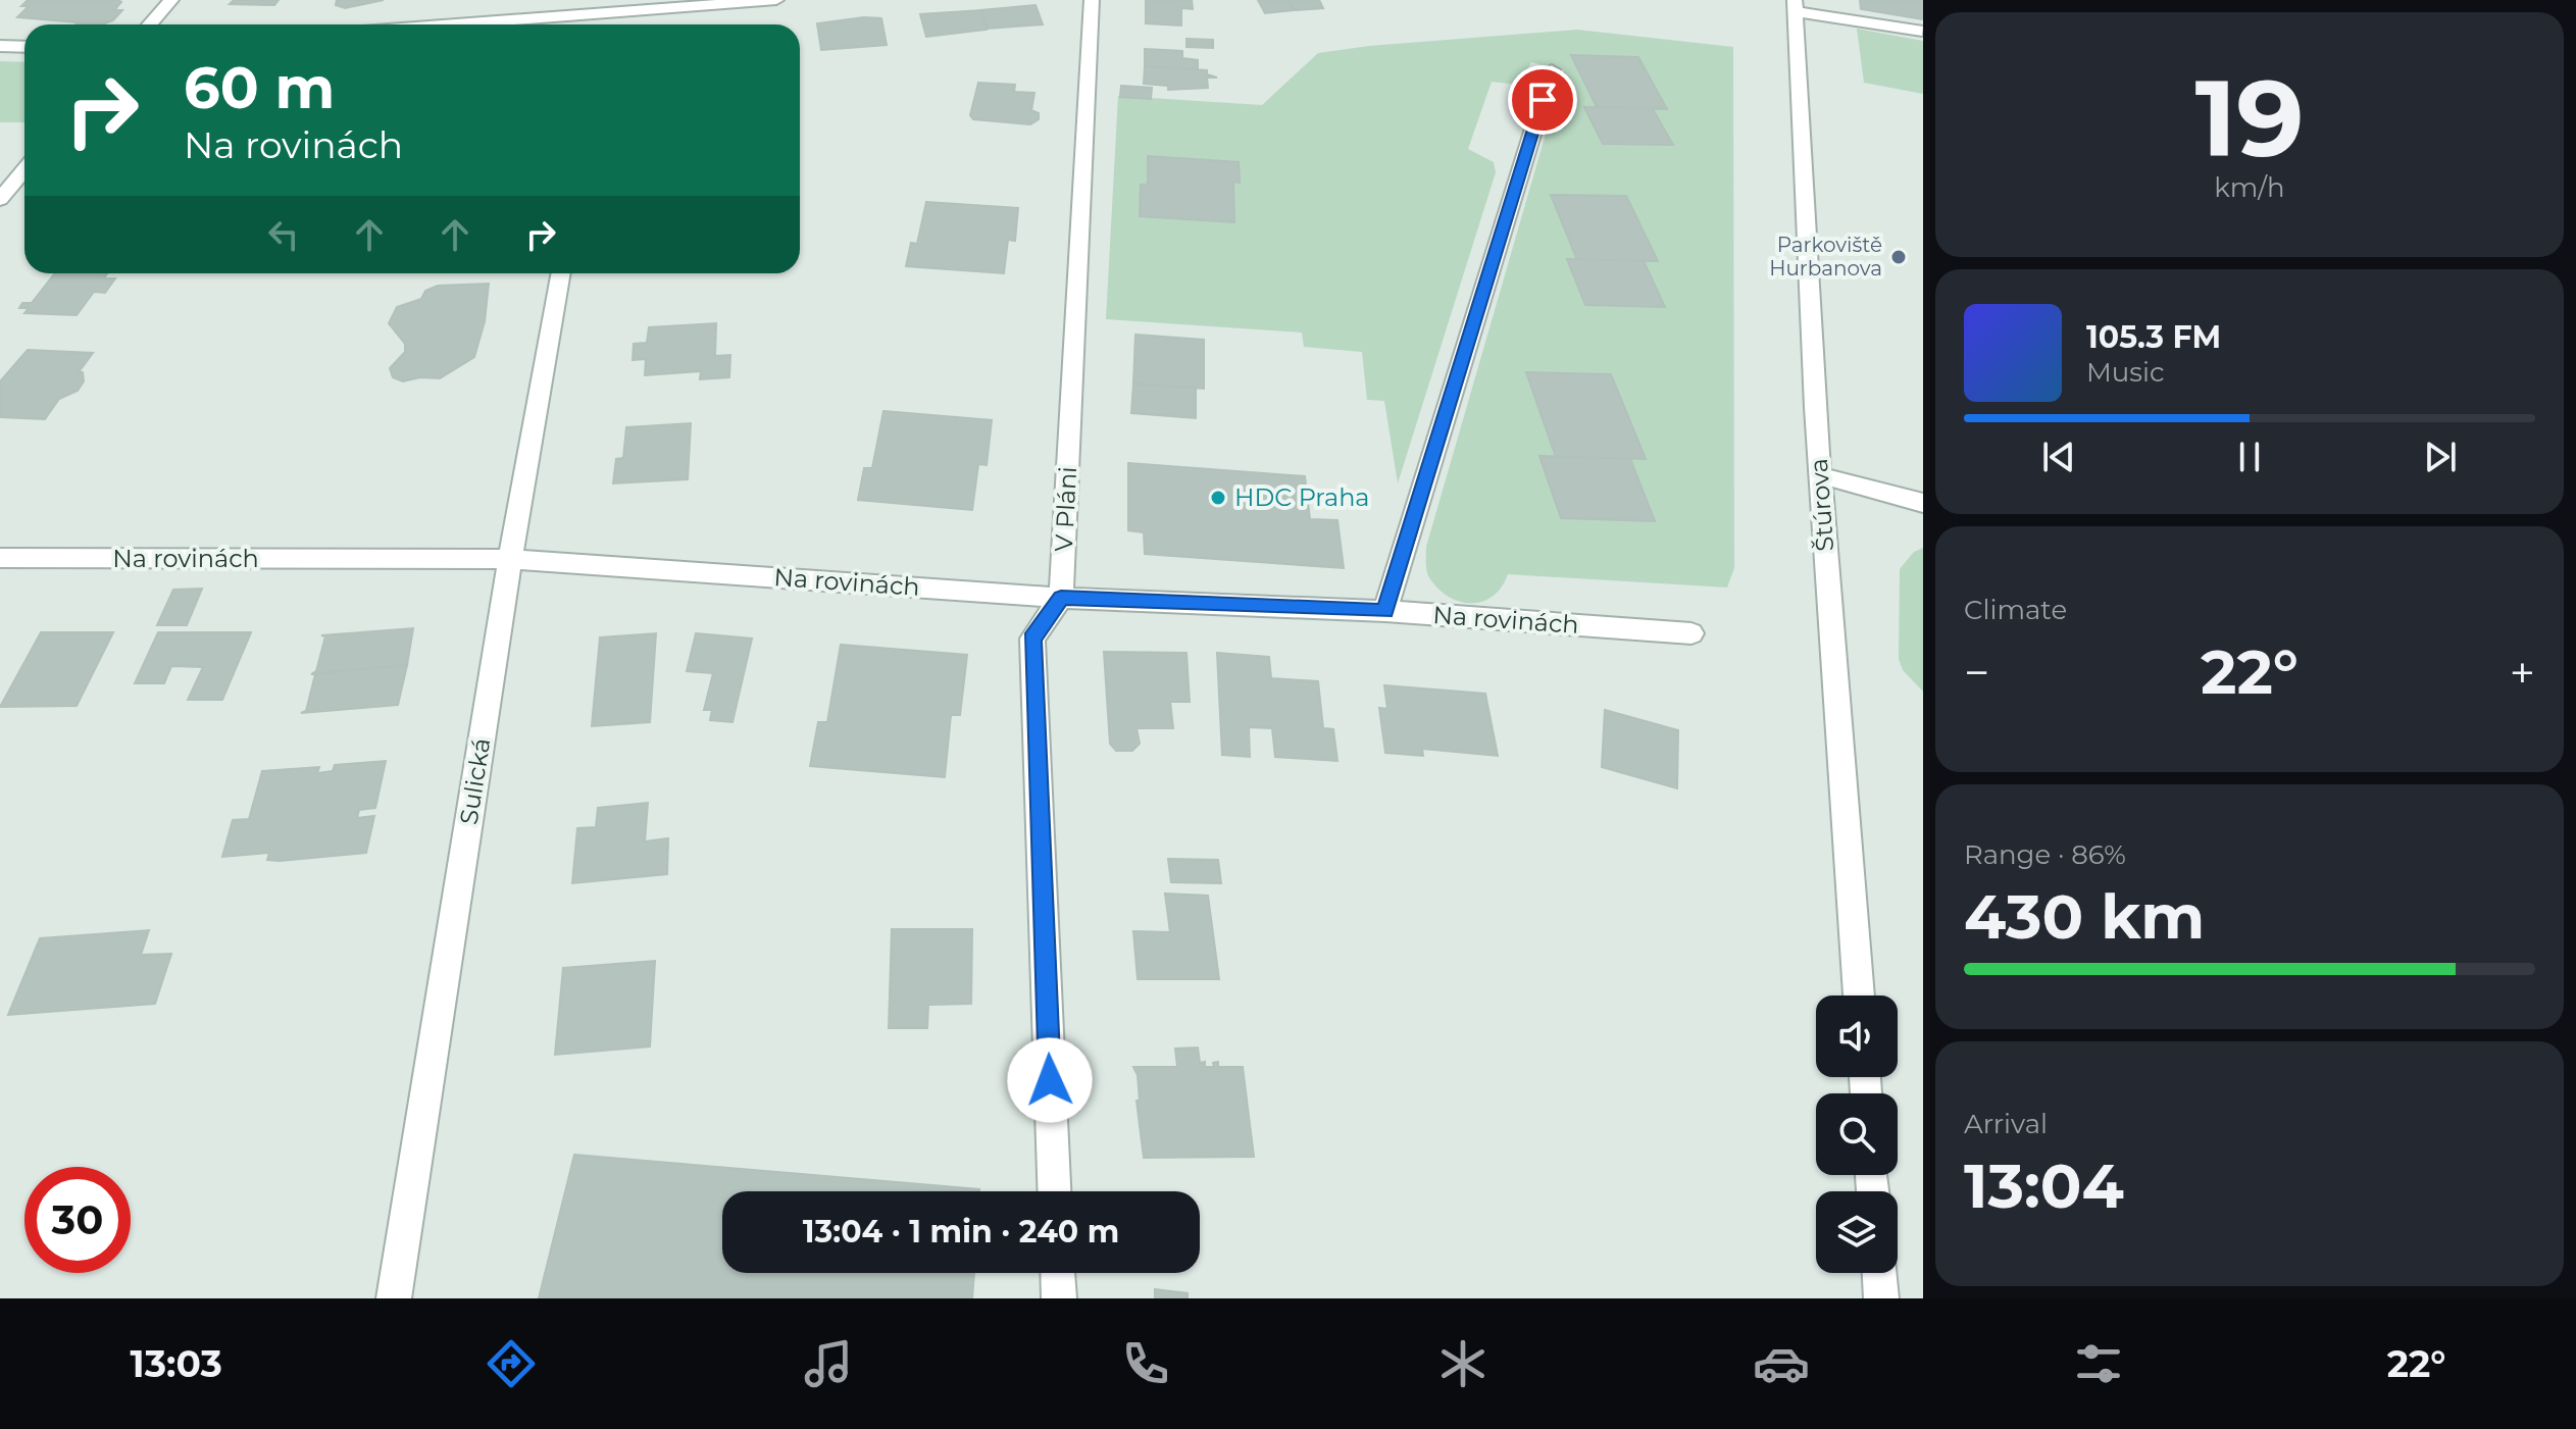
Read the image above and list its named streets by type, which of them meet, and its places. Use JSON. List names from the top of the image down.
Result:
{
  "streets": {
    "street": [
      "Štúrova",
      "V Pláni",
      "Na rovinách",
      "Sulická"
    ]
  },
  "crossings": [
    ["V Pláni", "Na rovinách"],
    ["Na rovinách", "Sulická"]
  ],
  "places": ["Parkoviště Hurbanova", "HDC Praha"],
  "page": {
    "tile": [
      ["19", "km/h"],
      "Climate",
      ["Range · 86%", "430 km"],
      ["Arrival", "13:04"]
    ],
    "turn": ["60 m", "Na rovinách"],
    "song": ["105.3 FM", "Music"],
    "heat": ["−", "22°", "+"],
    "limit": "30",
    "trip": "13:04 · 1 min · 240 m",
    "tabs": ["13:03", "22°"]
  }
}
